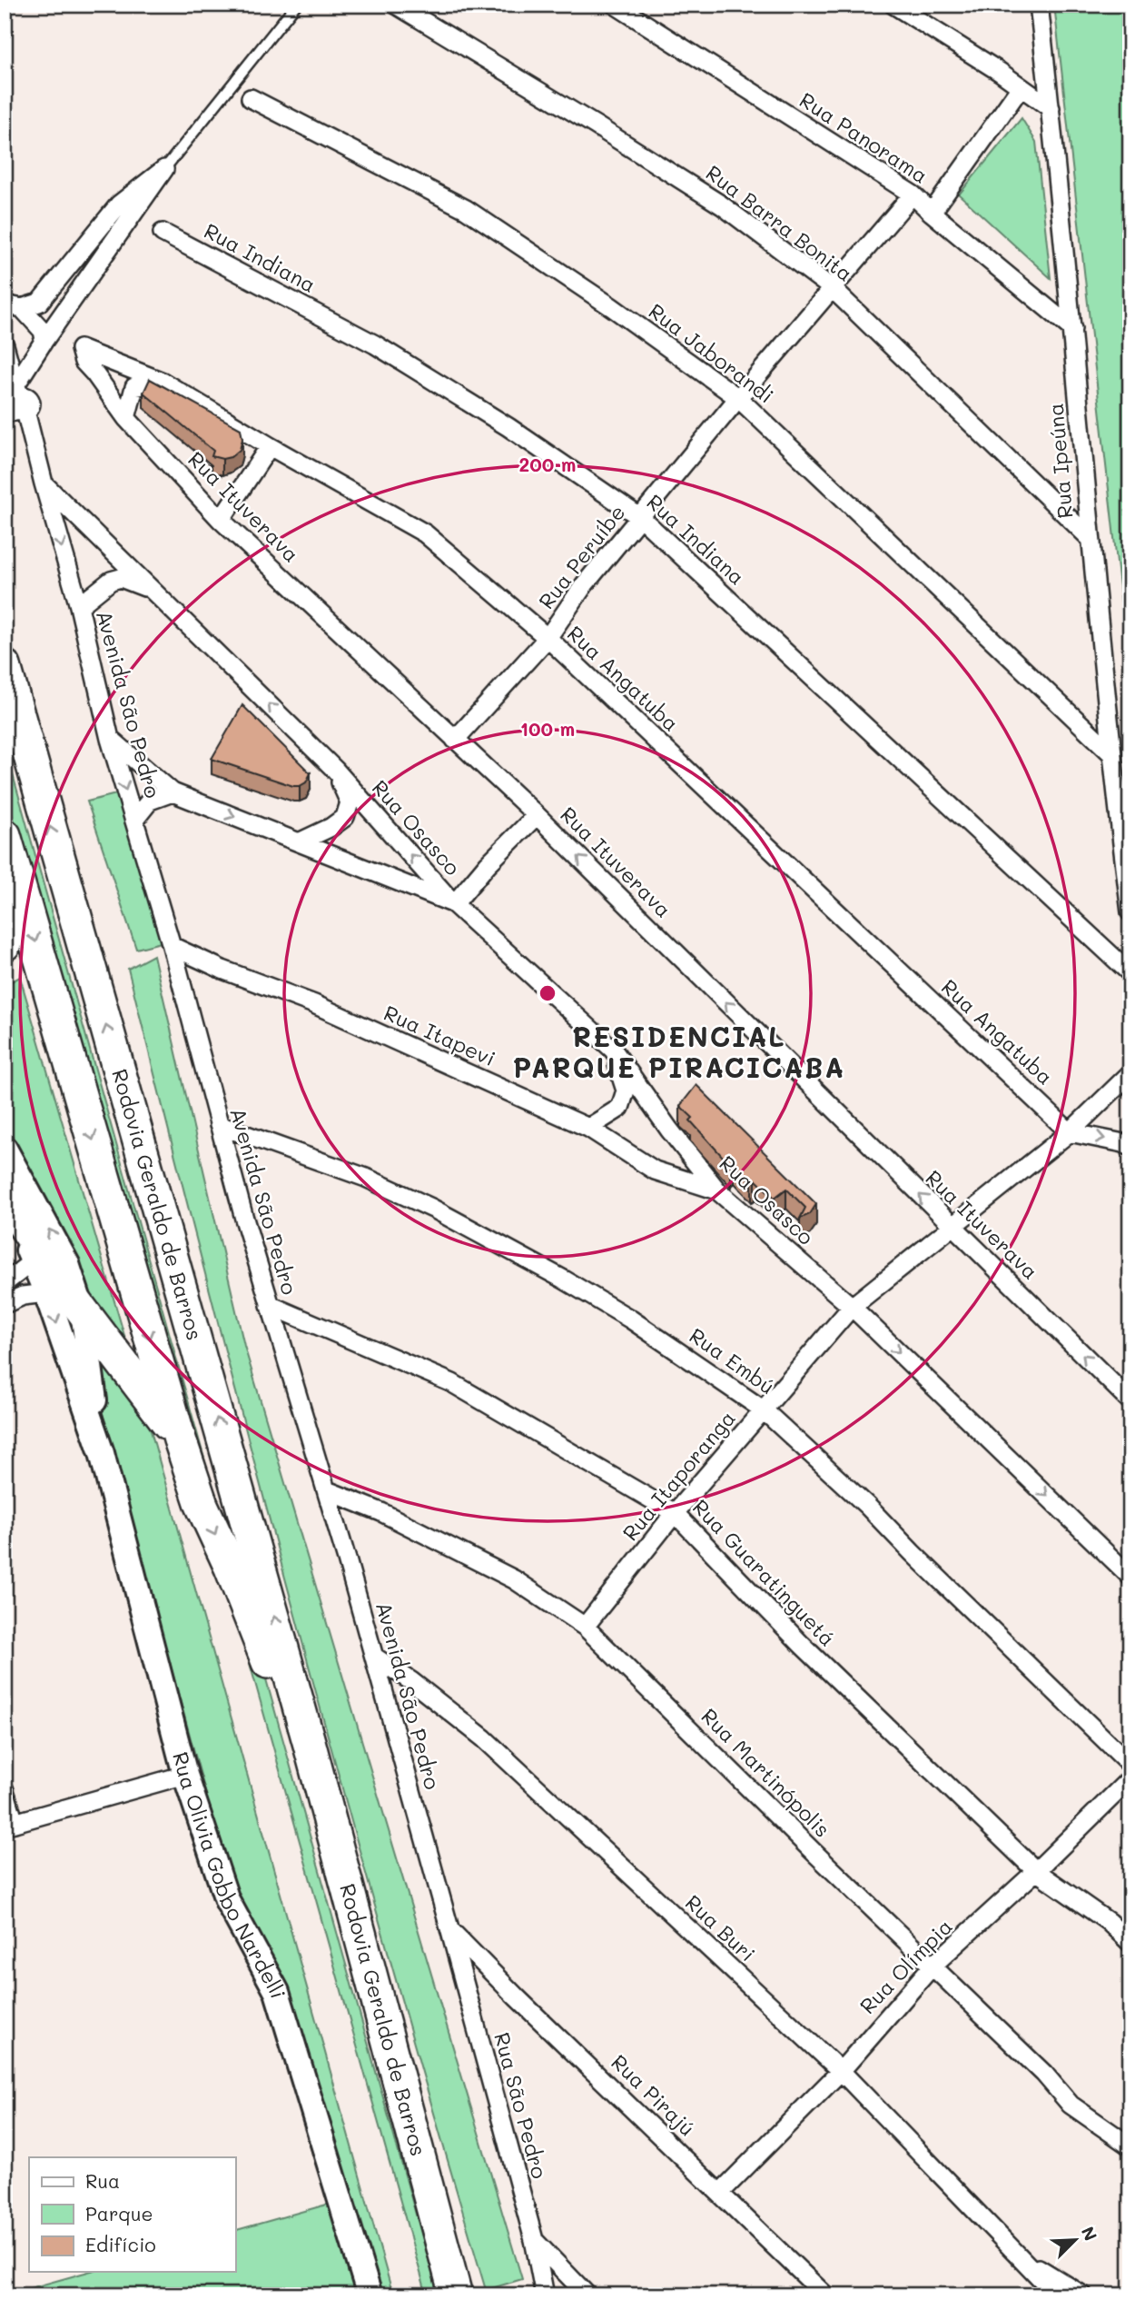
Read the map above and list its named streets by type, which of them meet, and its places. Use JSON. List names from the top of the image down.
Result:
{
  "streets": {
    "highway": ["Rodovia Geraldo de Barros"],
    "street": [
      "Rua Panorama",
      "Rua Barra Bonita",
      "Rua Indiana",
      "Rua Jaborandi",
      "Rua Ipeúna",
      "Rua Ituverava",
      "Rua Peruíbe",
      "Rua Angatuba",
      "Avenida São Pedro",
      "Rua Osasco",
      "Rua Itapevi",
      "Rua Embú",
      "Rua Itaporanga",
      "Rua Guaratinguetá",
      "Rua Martinópolis",
      "Rua Olivia Gobbo Nardelli",
      "Rua Buri",
      "Rua Olímpia",
      "Rua Pirajú",
      "Rua São Pedro"
    ]
  },
  "crossings": [
    ["Rua Panorama", "Rua Ipeúna"],
    ["Rua Panorama", "Rua Peruíbe"],
    ["Rua Barra Bonita", "Rua Ipeúna"],
    ["Rua Barra Bonita", "Rua Peruíbe"],
    ["Rua Indiana", "Rua Peruíbe"],
    ["Rua Jaborandi", "Rua Ipeúna"],
    ["Rua Jaborandi", "Rua Peruíbe"],
    ["Rua Ituverava", "Rua Peruíbe"],
    ["Rua Ituverava", "Rua Angatuba"],
    ["Rua Ituverava", "Rua Itaporanga"],
    ["Rua Peruíbe", "Rua Angatuba"],
    ["Rua Angatuba", "Rua Itaporanga"],
    ["Avenida São Pedro", "Rua Osasco"],
    ["Avenida São Pedro", "Rua Itapevi"],
    ["Avenida São Pedro", "Rua Embú"],
    ["Avenida São Pedro", "Rua Guaratinguetá"],
    ["Avenida São Pedro", "Rua Martinópolis"],
    ["Avenida São Pedro", "Rua Buri"],
    ["Avenida São Pedro", "Rua Pirajú"],
    ["Avenida São Pedro", "Rua São Pedro"],
    ["Rua Osasco", "Rua Itapevi"],
    ["Rua Osasco", "Rua Itaporanga"],
    ["Rua Embú", "Rua Itaporanga"],
    ["Rua Itaporanga", "Rua Guaratinguetá"],
    ["Rua Itaporanga", "Rua Martinópolis"],
    ["Rua Guaratinguetá", "Rua Olímpia"],
    ["Rua Martinópolis", "Rua Olímpia"],
    ["Rua Buri", "Rua Olímpia"],
    ["Rua Olímpia", "Rua Pirajú"],
    ["Rua Pirajú", "Rua São Pedro"]
  ],
  "one_way": ["Rua Ituverava"],
  "districts": ["RESIDENCIAL PARQUE PIRACICABA"],
  "legend": ["Rua", "Parque", "Edifício"],
  "north": "top right",
  "rings": ["200 m", "100 m"]
}
